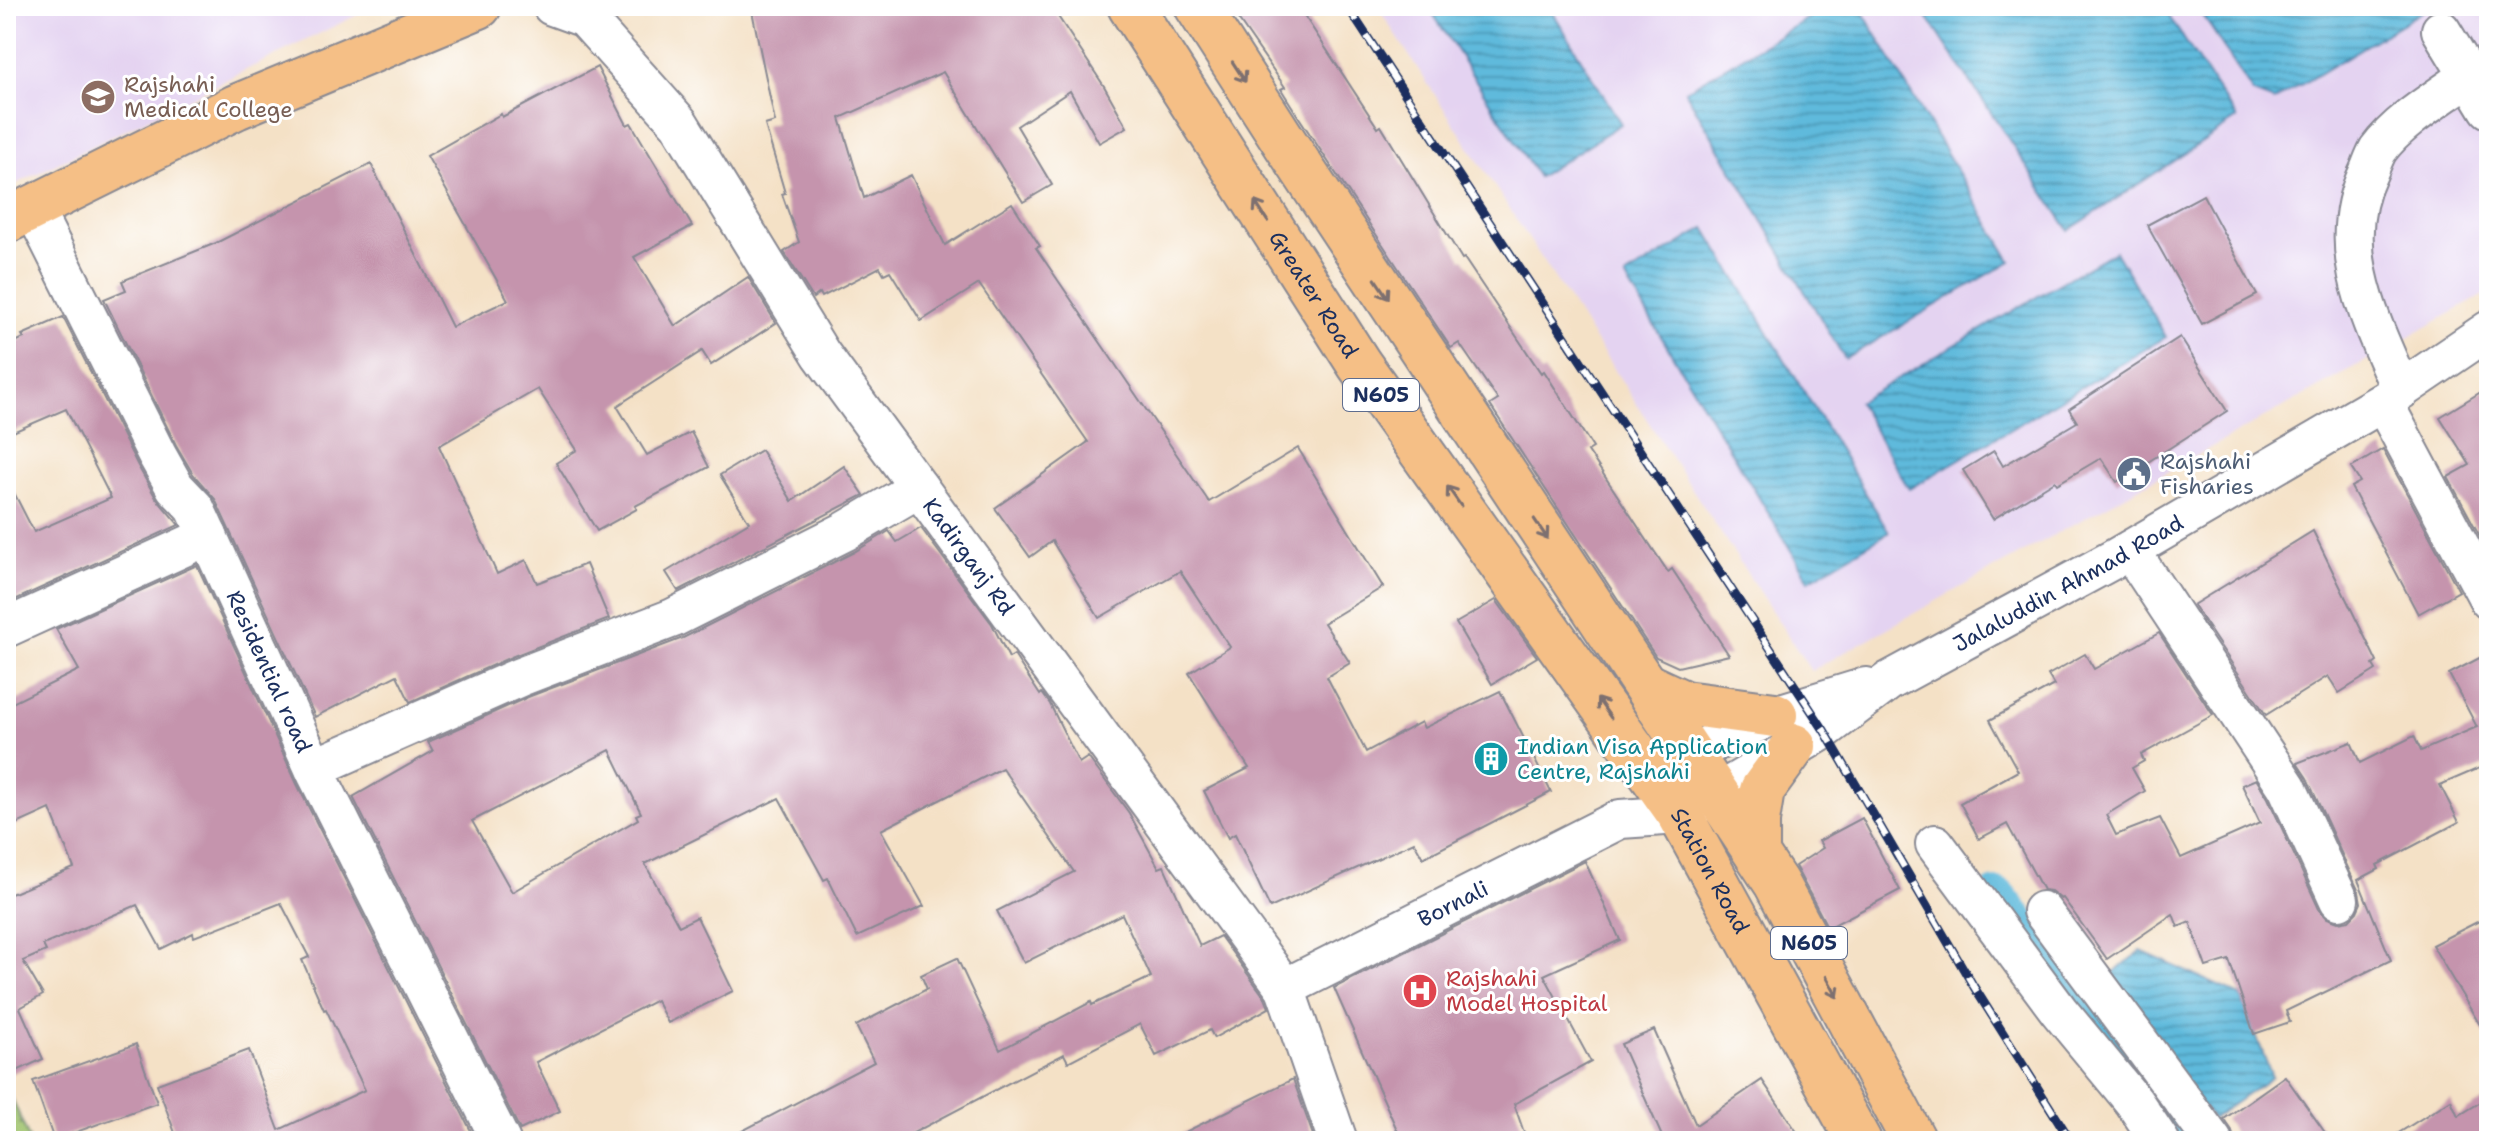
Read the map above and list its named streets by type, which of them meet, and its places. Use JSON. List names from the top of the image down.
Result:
{
  "streets": {
    "main road": ["Greater Road", "N605", "Station Road"],
    "street": [
      "Kadirganj Rd",
      "Jalaluddin Ahmad Road",
      "Residential road",
      "Bornali"
    ]
  },
  "crossings": [
    ["Greater Road", "Station Road"],
    ["N605", "Jalaluddin Ahmad Road"],
    ["N605", "Station Road"],
    ["Kadirganj Rd", "Bornali"],
    ["Jalaluddin Ahmad Road", "Station Road"],
    ["Jalaluddin Ahmad Road", "Bornali"],
    ["Station Road", "Bornali"]
  ],
  "places": {
    "school or university": ["Rajshahi Medical College"],
    "public building": ["Rajshahi Fisharies"],
    "building": ["Indian Visa Application Centre, Rajshahi"],
    "hospital": ["Rajshahi Model Hospital"]
  }
}
